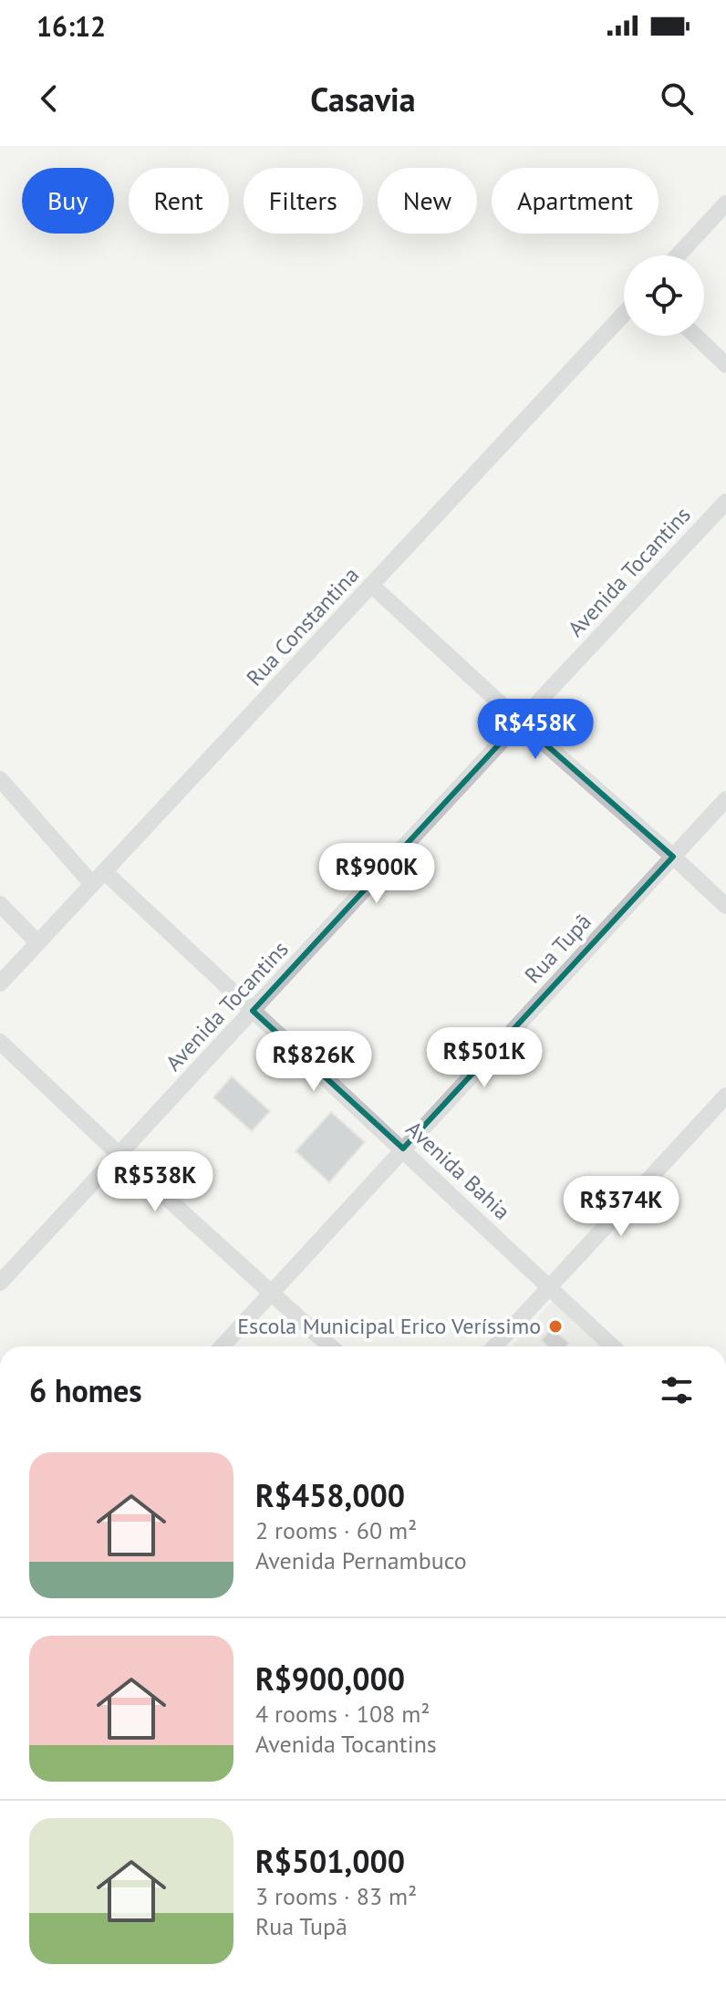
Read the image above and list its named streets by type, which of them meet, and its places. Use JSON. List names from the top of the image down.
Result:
{
  "streets": {
    "street": [
      "Avenida Tocantins",
      "Rua Constantina",
      "Rua Tupã",
      "Avenida Bahia"
    ]
  },
  "crossings": [
    ["Avenida Tocantins", "Avenida Bahia"],
    ["Rua Constantina", "Avenida Bahia"],
    ["Rua Tupã", "Avenida Bahia"]
  ],
  "places": ["Escola Municipal Erico Veríssimo"],
  "page": {
    "status": "16:12",
    "header": "Casavia",
    "chip": [
      "Buy",
      "Rent",
      "Filters",
      "New",
      "Apartment"
    ],
    "price": [
      "R$458K",
      "R$900K",
      "R$501K",
      "R$826K",
      "R$538K",
      "R$374K"
    ],
    "heading": "6 homes",
    "list": [
      {
        "name": "R$458,000",
        "note": "2 rooms · 60 m² · Avenida Pernambuco"
      },
      {
        "name": "R$900,000",
        "note": "4 rooms · 108 m² · Avenida Tocantins"
      },
      {
        "name": "R$501,000",
        "note": "3 rooms · 83 m² · Rua Tupã"
      }
    ]
  }
}
